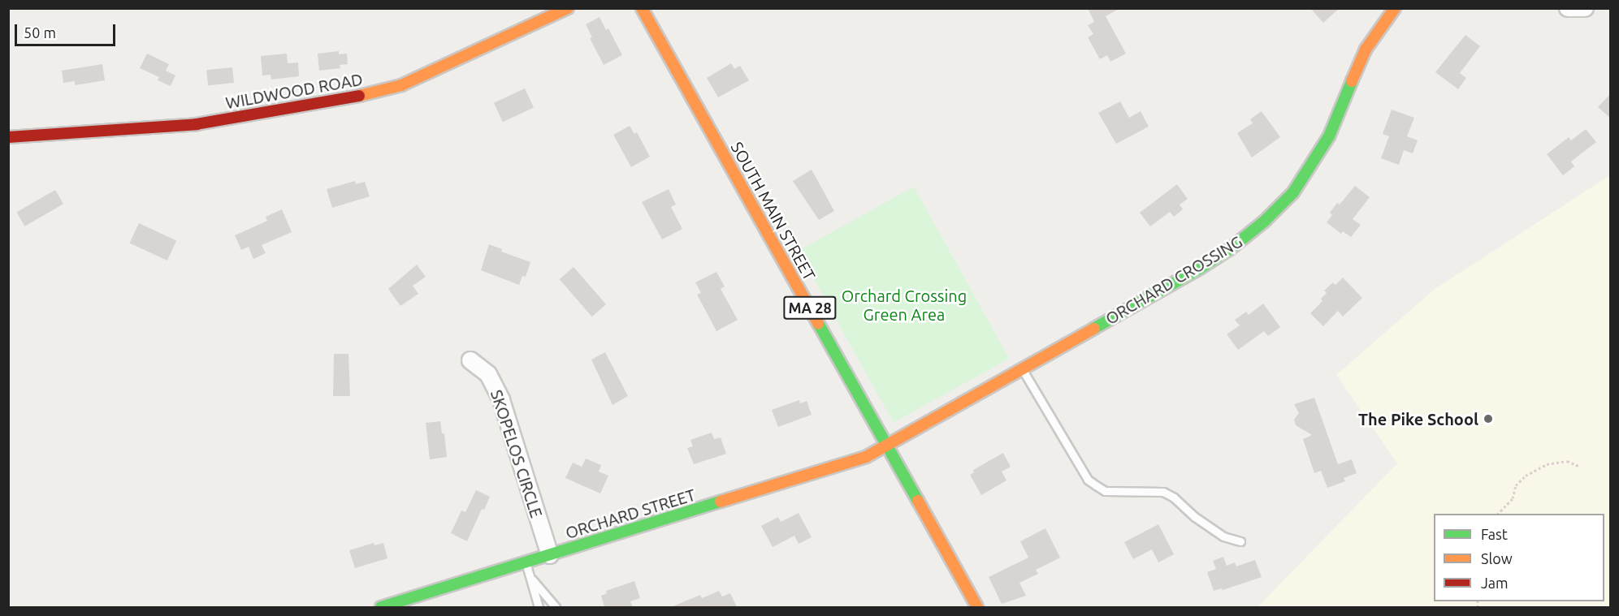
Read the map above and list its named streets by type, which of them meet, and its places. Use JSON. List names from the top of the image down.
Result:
{
  "streets": {
    "street": [
      "WILDWOOD ROAD",
      "SOUTH MAIN STREET",
      "ORCHARD CROSSING",
      "MA 28",
      "SKOPELOS CIRCLE",
      "ORCHARD STREET"
    ]
  },
  "crossings": [
    ["SOUTH MAIN STREET", "ORCHARD CROSSING"],
    ["SOUTH MAIN STREET", "ORCHARD STREET"],
    ["ORCHARD CROSSING", "ORCHARD STREET"],
    ["SKOPELOS CIRCLE", "ORCHARD STREET"]
  ],
  "parks": ["Orchard Crossing Green Area"],
  "places": ["The Pike School"],
  "legend": ["Fast", "Slow", "Jam"],
  "scale_bar": "50 m"
}
